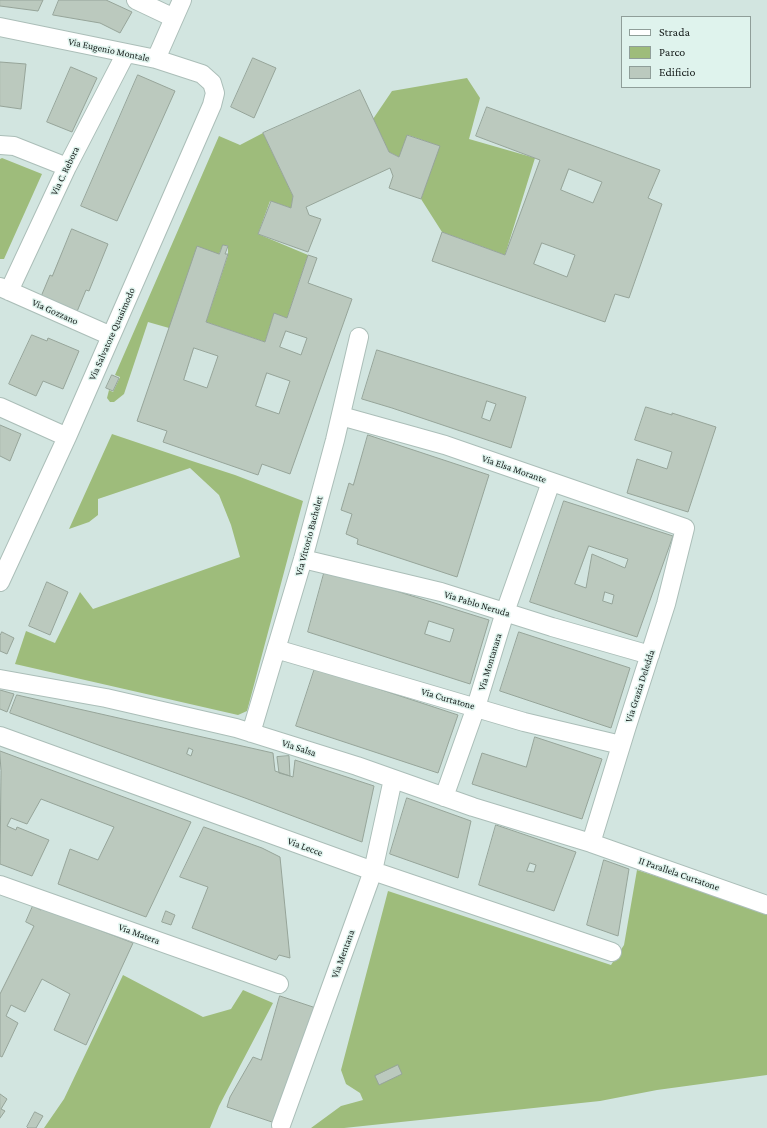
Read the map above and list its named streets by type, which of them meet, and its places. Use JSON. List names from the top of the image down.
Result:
{
  "streets": {
    "street": [
      "Via Eugenio Montale",
      "Via C. Rebora",
      "Via Gozzano",
      "Via Salvatore Quasimodo",
      "Via Elsa Morante",
      "Via Vittorio Bachelet",
      "Via Pablo Neruda",
      "Via Montanara",
      "Via Grazia Deledda",
      "Via Curtatone",
      "Via Salsa",
      "Via Lecce",
      "II Parallela Curtatone",
      "Via Matera",
      "Via Mentana"
    ]
  },
  "crossings": [
    ["Via Eugenio Montale", "Via C. Rebora"],
    ["Via Eugenio Montale", "Via Salvatore Quasimodo"],
    ["Via C. Rebora", "Via Gozzano"],
    ["Via Gozzano", "Via Salvatore Quasimodo"],
    ["Via Elsa Morante", "Via Vittorio Bachelet"],
    ["Via Elsa Morante", "Via Montanara"],
    ["Via Elsa Morante", "Via Grazia Deledda"],
    ["Via Vittorio Bachelet", "Via Pablo Neruda"],
    ["Via Vittorio Bachelet", "Via Curtatone"],
    ["Via Vittorio Bachelet", "Via Salsa"],
    ["Via Pablo Neruda", "Via Montanara"],
    ["Via Pablo Neruda", "Via Grazia Deledda"],
    ["Via Montanara", "Via Curtatone"],
    ["Via Montanara", "Via Salsa"],
    ["Via Grazia Deledda", "Via Curtatone"],
    ["Via Grazia Deledda", "Via Salsa"],
    ["Via Grazia Deledda", "II Parallela Curtatone"],
    ["Via Salsa", "II Parallela Curtatone"],
    ["Via Salsa", "Via Mentana"],
    ["Via Lecce", "Via Mentana"]
  ],
  "legend": ["Strada", "Parco", "Edificio"]
}
